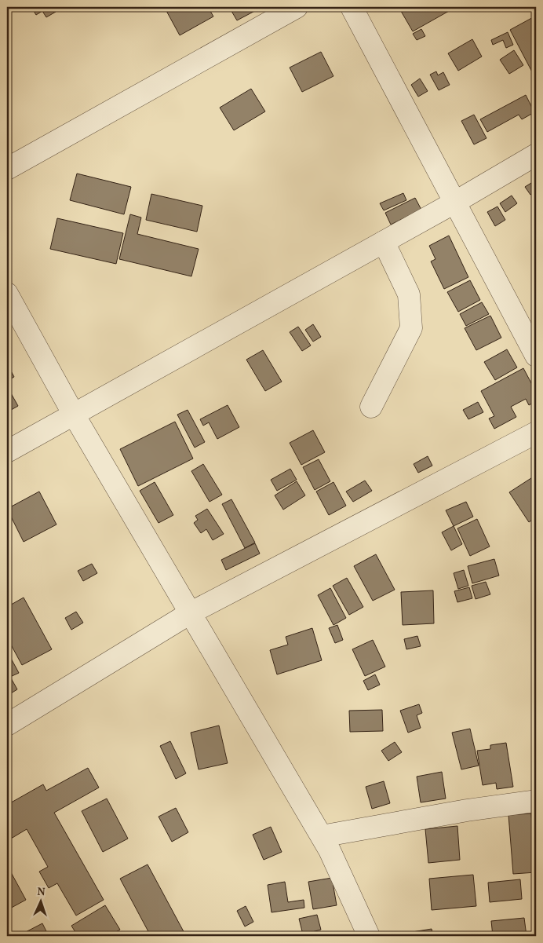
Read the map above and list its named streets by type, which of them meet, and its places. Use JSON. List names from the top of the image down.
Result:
{
  "north": "top"
}
